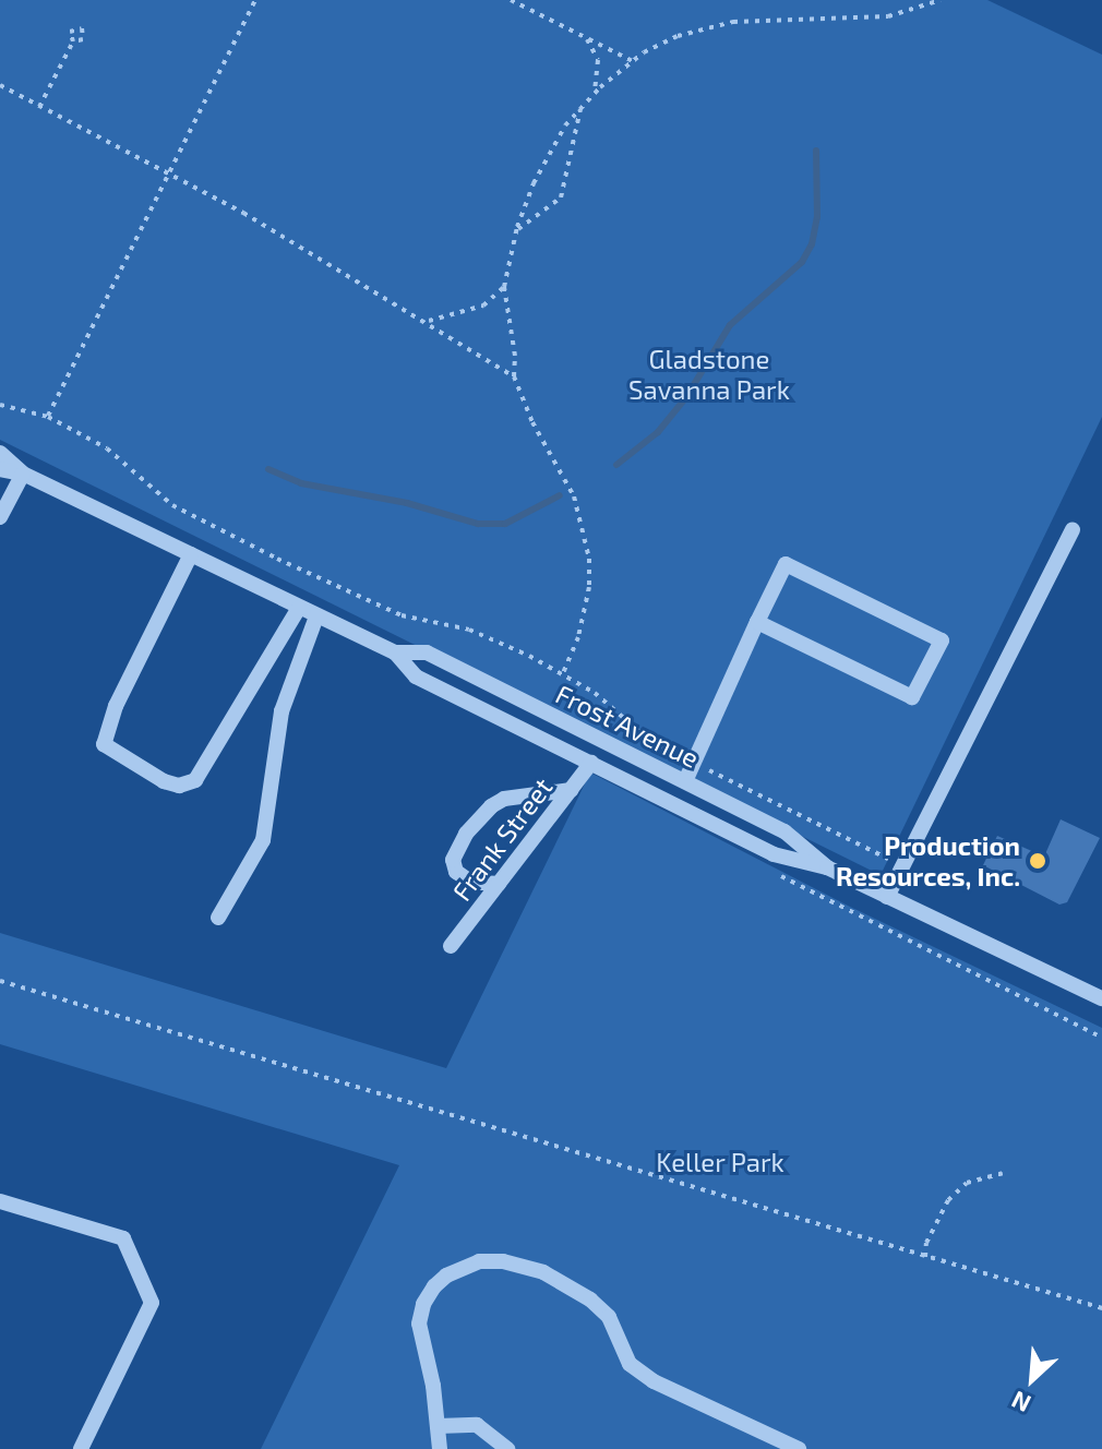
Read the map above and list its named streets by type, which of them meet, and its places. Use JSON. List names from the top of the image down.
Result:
{
  "streets": {
    "street": ["Frost Avenue", "Frank Street"]
  },
  "crossings": [
    ["Frost Avenue", "Frank Street"]
  ],
  "parks": ["Gladstone Savanna Park", "Keller Park"],
  "places": ["Production Resources, Inc."],
  "north": "bottom left"
}
